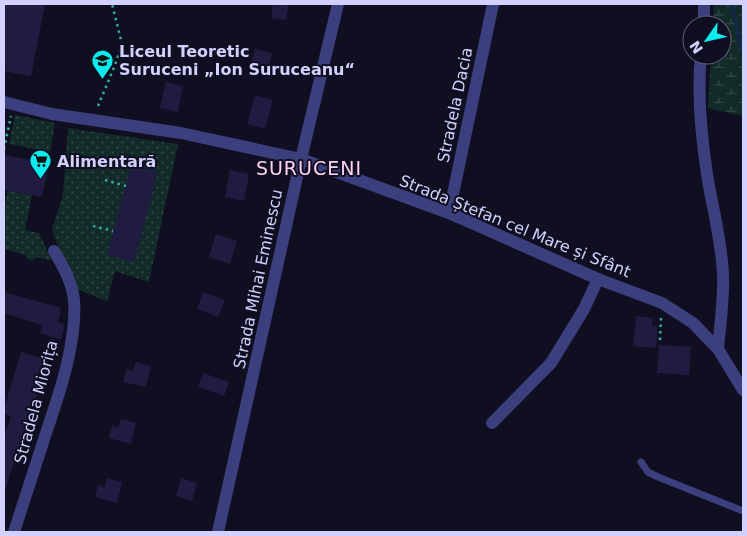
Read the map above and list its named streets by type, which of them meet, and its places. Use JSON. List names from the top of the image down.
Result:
{
  "streets": {
    "street": [
      "Stradela Dacia",
      "Strada Ștefan cel Mare și Sfânt",
      "Strada Mihai Eminescu",
      "Stradela Miorița"
    ]
  },
  "crossings": [
    ["Stradela Dacia", "Strada Ștefan cel Mare și Sfânt"],
    ["Strada Ștefan cel Mare și Sfânt", "Strada Mihai Eminescu"]
  ],
  "districts": ["SURUCENI"],
  "places": {
    "school or university": ["Liceul Teoretic Suruceni „Ion Suruceanu“"],
    "supermarket": ["Alimentară"]
  },
  "north": "bottom left"
}
